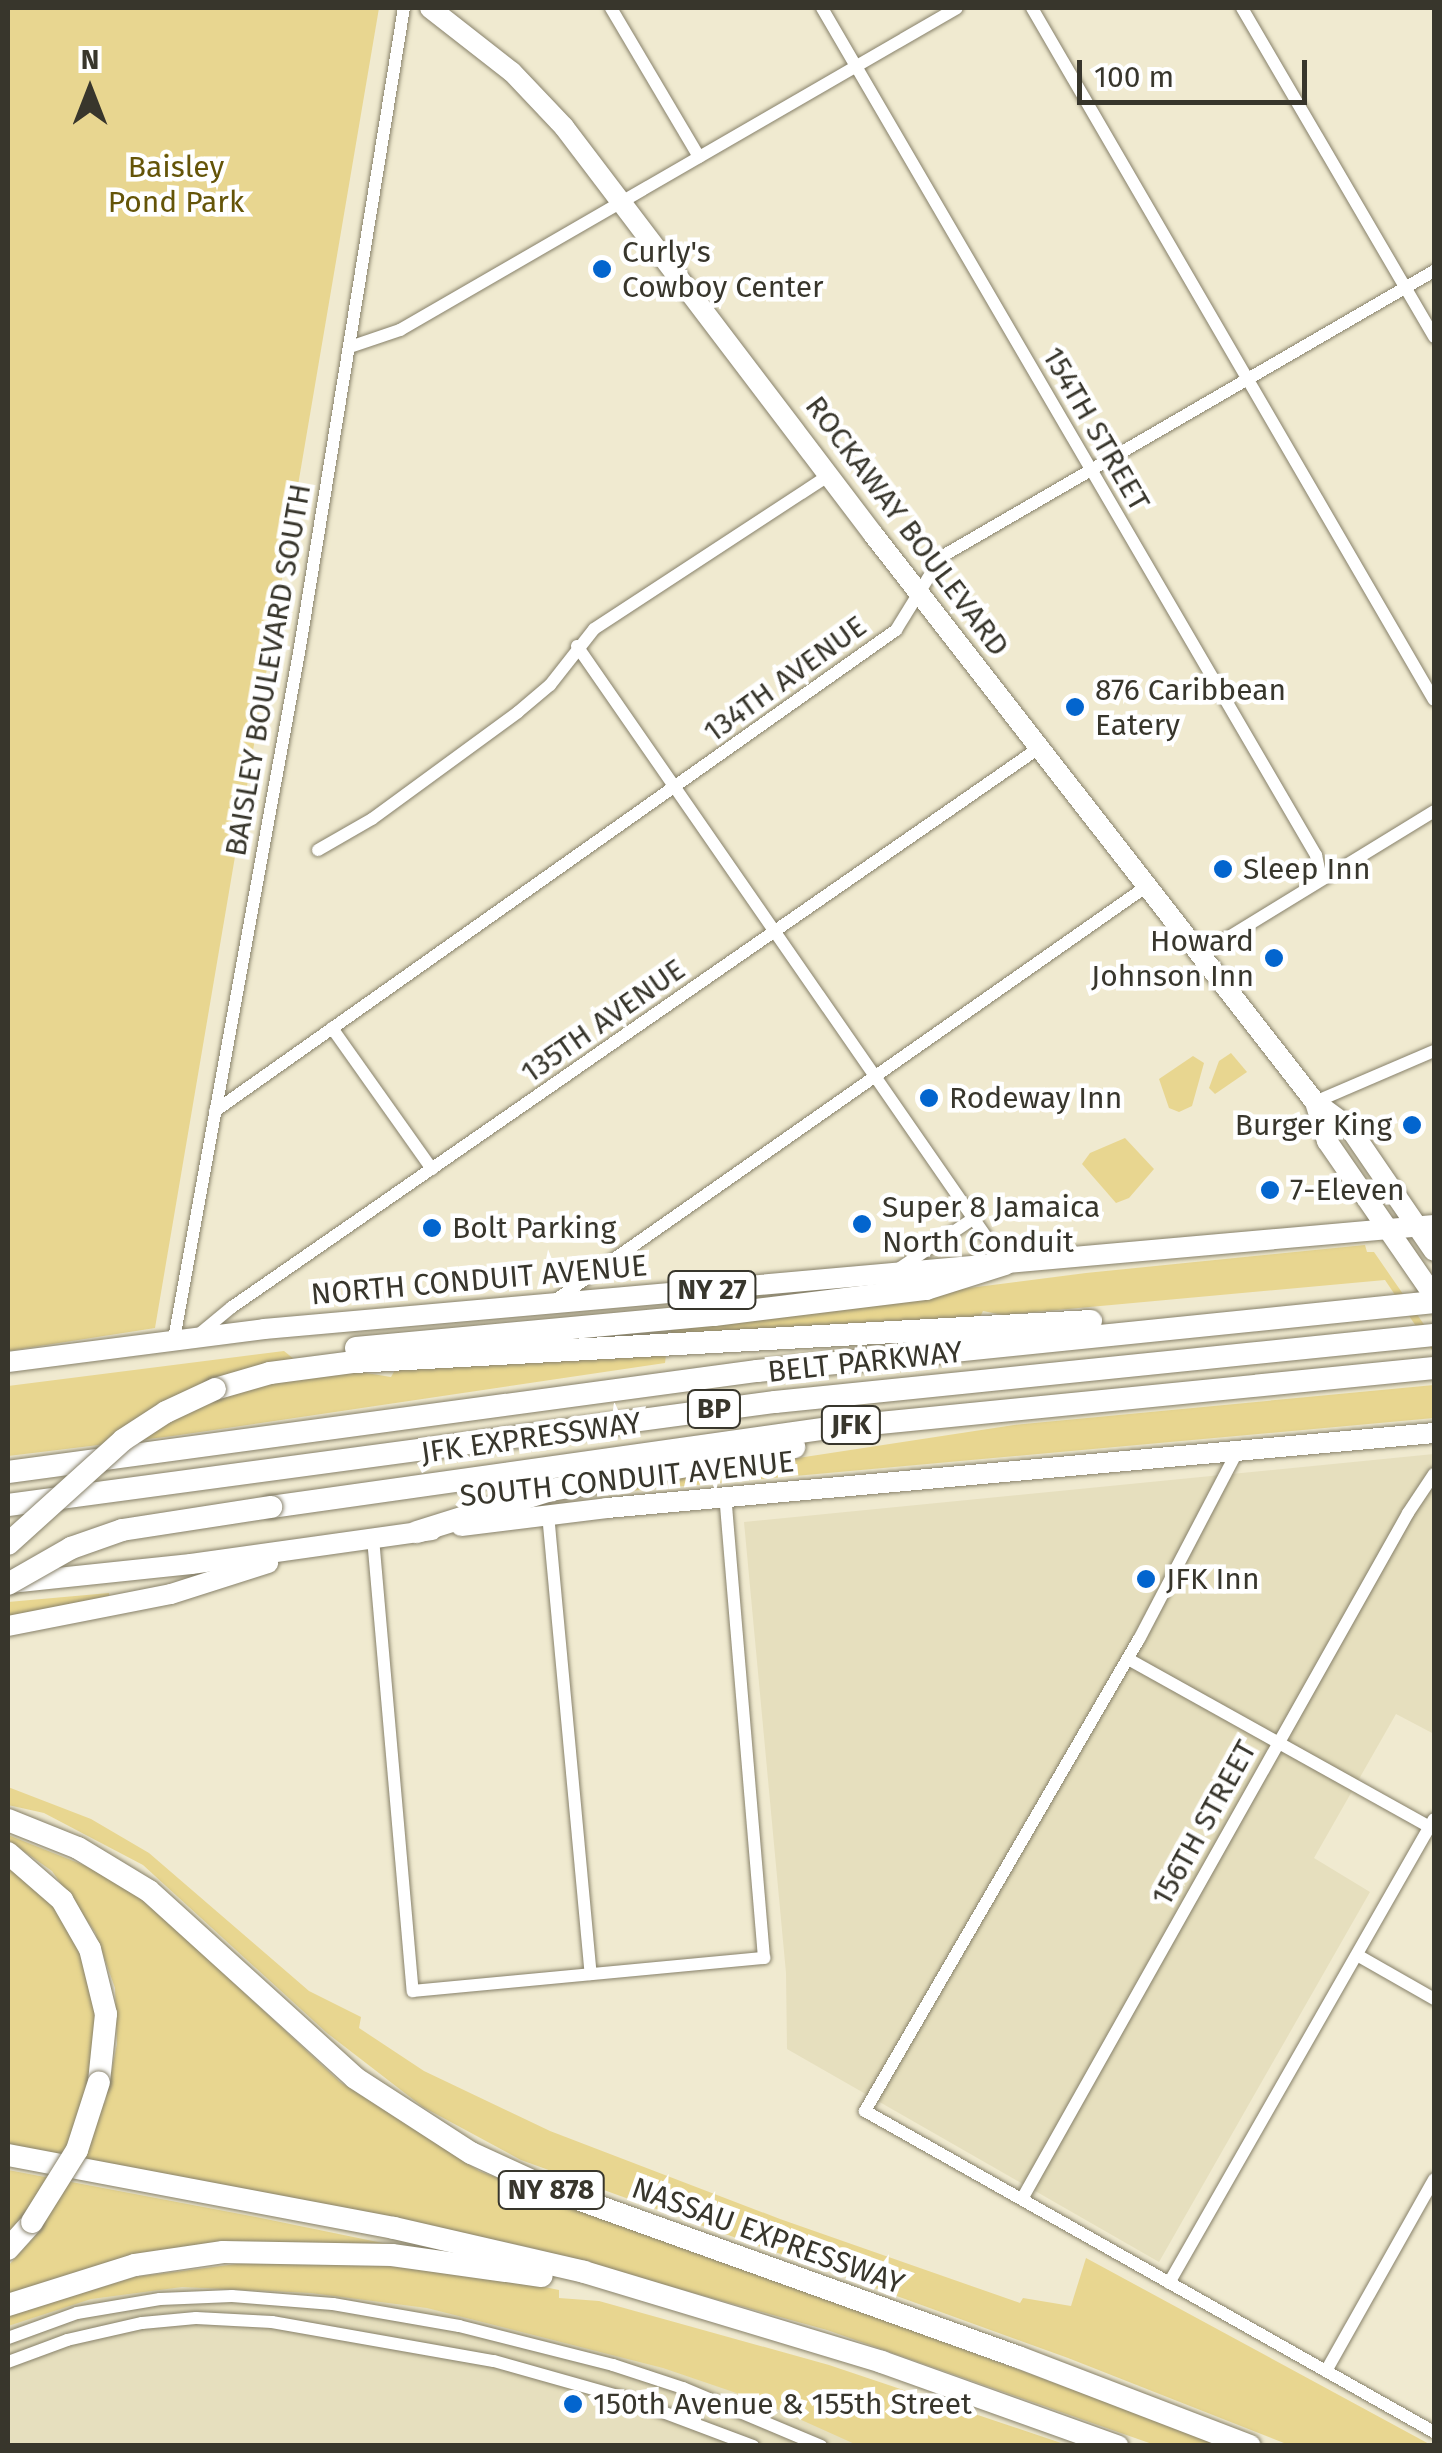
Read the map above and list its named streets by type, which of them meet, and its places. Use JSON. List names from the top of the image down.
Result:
{
  "streets": {
    "highway": [
      "BELT PARKWAY",
      "BP",
      "JFK",
      "JFK EXPRESSWAY",
      "NY 878",
      "NASSAU EXPRESSWAY"
    ],
    "main road": [
      "ROCKAWAY BOULEVARD",
      "NORTH CONDUIT AVENUE",
      "NY 27",
      "SOUTH CONDUIT AVENUE"
    ],
    "street": [
      "154TH STREET",
      "BAISLEY BOULEVARD SOUTH",
      "134TH AVENUE",
      "135TH AVENUE",
      "156TH STREET"
    ]
  },
  "crossings": [
    ["154TH STREET", "134TH AVENUE"],
    ["ROCKAWAY BOULEVARD", "134TH AVENUE"],
    ["ROCKAWAY BOULEVARD", "135TH AVENUE"],
    ["ROCKAWAY BOULEVARD", "NORTH CONDUIT AVENUE"],
    ["ROCKAWAY BOULEVARD", "BELT PARKWAY"],
    ["BAISLEY BOULEVARD SOUTH", "134TH AVENUE"],
    ["BAISLEY BOULEVARD SOUTH", "NORTH CONDUIT AVENUE"],
    ["135TH AVENUE", "NORTH CONDUIT AVENUE"],
    ["JFK EXPRESSWAY", "SOUTH CONDUIT AVENUE"]
  ],
  "parks": ["Baisley Pond Park"],
  "places": [
    "Curly's Cowboy Center",
    "876 Caribbean Eatery",
    "Sleep Inn",
    "Howard Johnson Inn",
    "Rodeway Inn",
    "Burger King",
    "7-Eleven",
    "Super 8 Jamaica North Conduit",
    "Bolt Parking",
    "JFK Inn",
    "150th Avenue & 155th Street"
  ],
  "scale_bar": "100 m",
  "north": "top"
}
